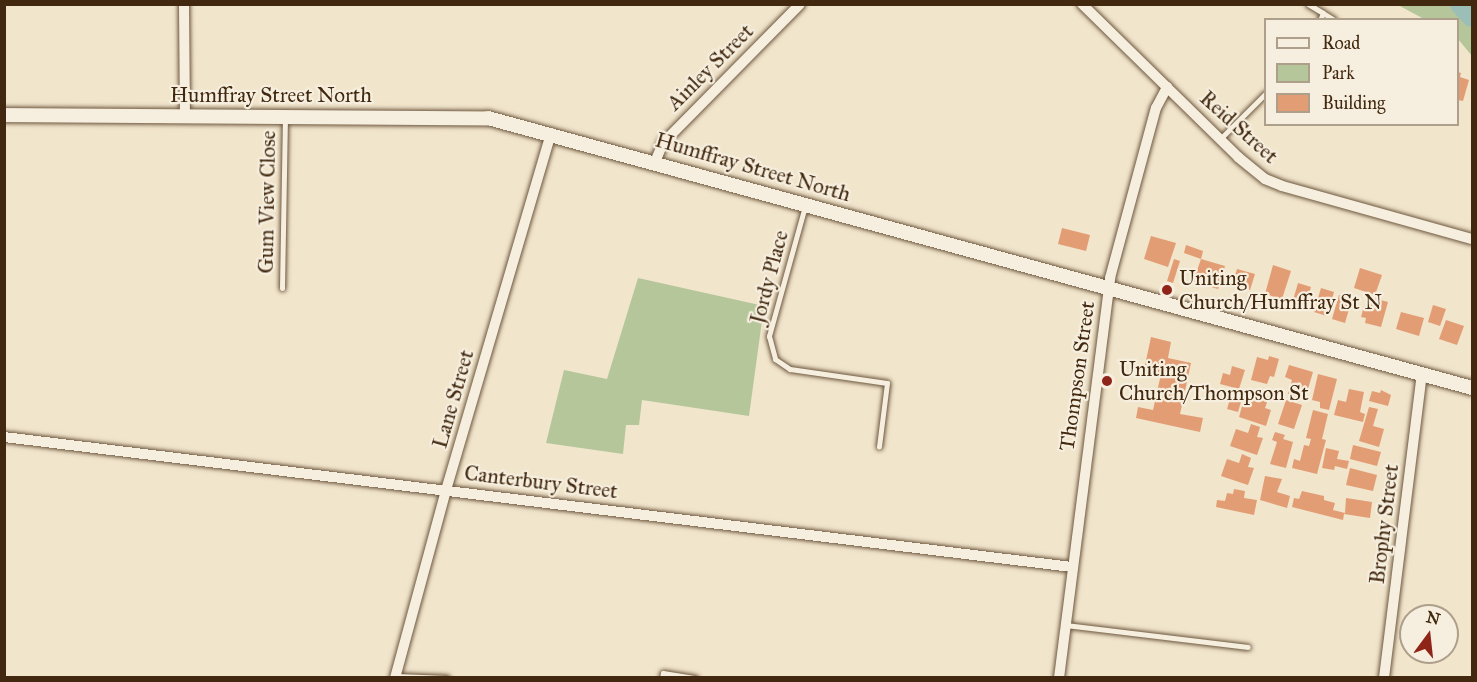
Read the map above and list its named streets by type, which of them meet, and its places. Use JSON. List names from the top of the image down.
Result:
{
  "streets": {
    "street": [
      "Ainley Street",
      "Humffray Street North",
      "Reid Street",
      "Thompson Street",
      "Lane Street",
      "Canterbury Street",
      "Brophy Street"
    ],
    "lane": ["Gum View Close", "Jordy Place"]
  },
  "crossings": [
    ["Ainley Street", "Humffray Street North"],
    ["Humffray Street North", "Gum View Close"],
    ["Humffray Street North", "Jordy Place"],
    ["Humffray Street North", "Thompson Street"],
    ["Humffray Street North", "Lane Street"],
    ["Humffray Street North", "Brophy Street"],
    ["Reid Street", "Thompson Street"],
    ["Thompson Street", "Canterbury Street"],
    ["Lane Street", "Canterbury Street"]
  ],
  "places": ["Uniting Church/Humffray St N", "Uniting Church/Thompson St"],
  "legend": ["Road", "Park", "Building"],
  "north": "top"
}
